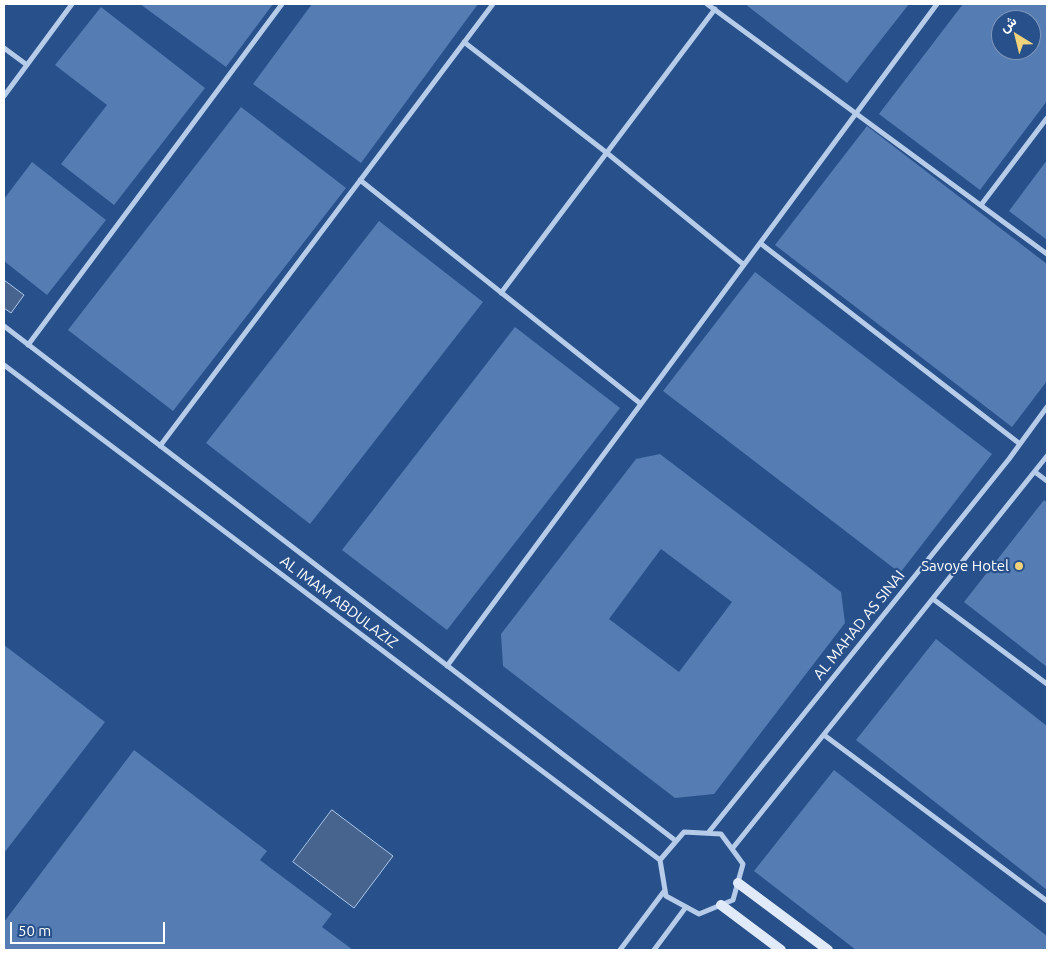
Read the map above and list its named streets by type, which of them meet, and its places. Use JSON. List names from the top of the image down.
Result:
{
  "streets": {
    "street": ["AL IMAM ABDULAZIZ", "AL MAHAD AS SINAI"]
  },
  "crossings": [
    ["AL IMAM ABDULAZIZ", "AL MAHAD AS SINAI"]
  ],
  "places": ["Savoye Hotel"],
  "scale_bar": "50 m",
  "north": "top left"
}
